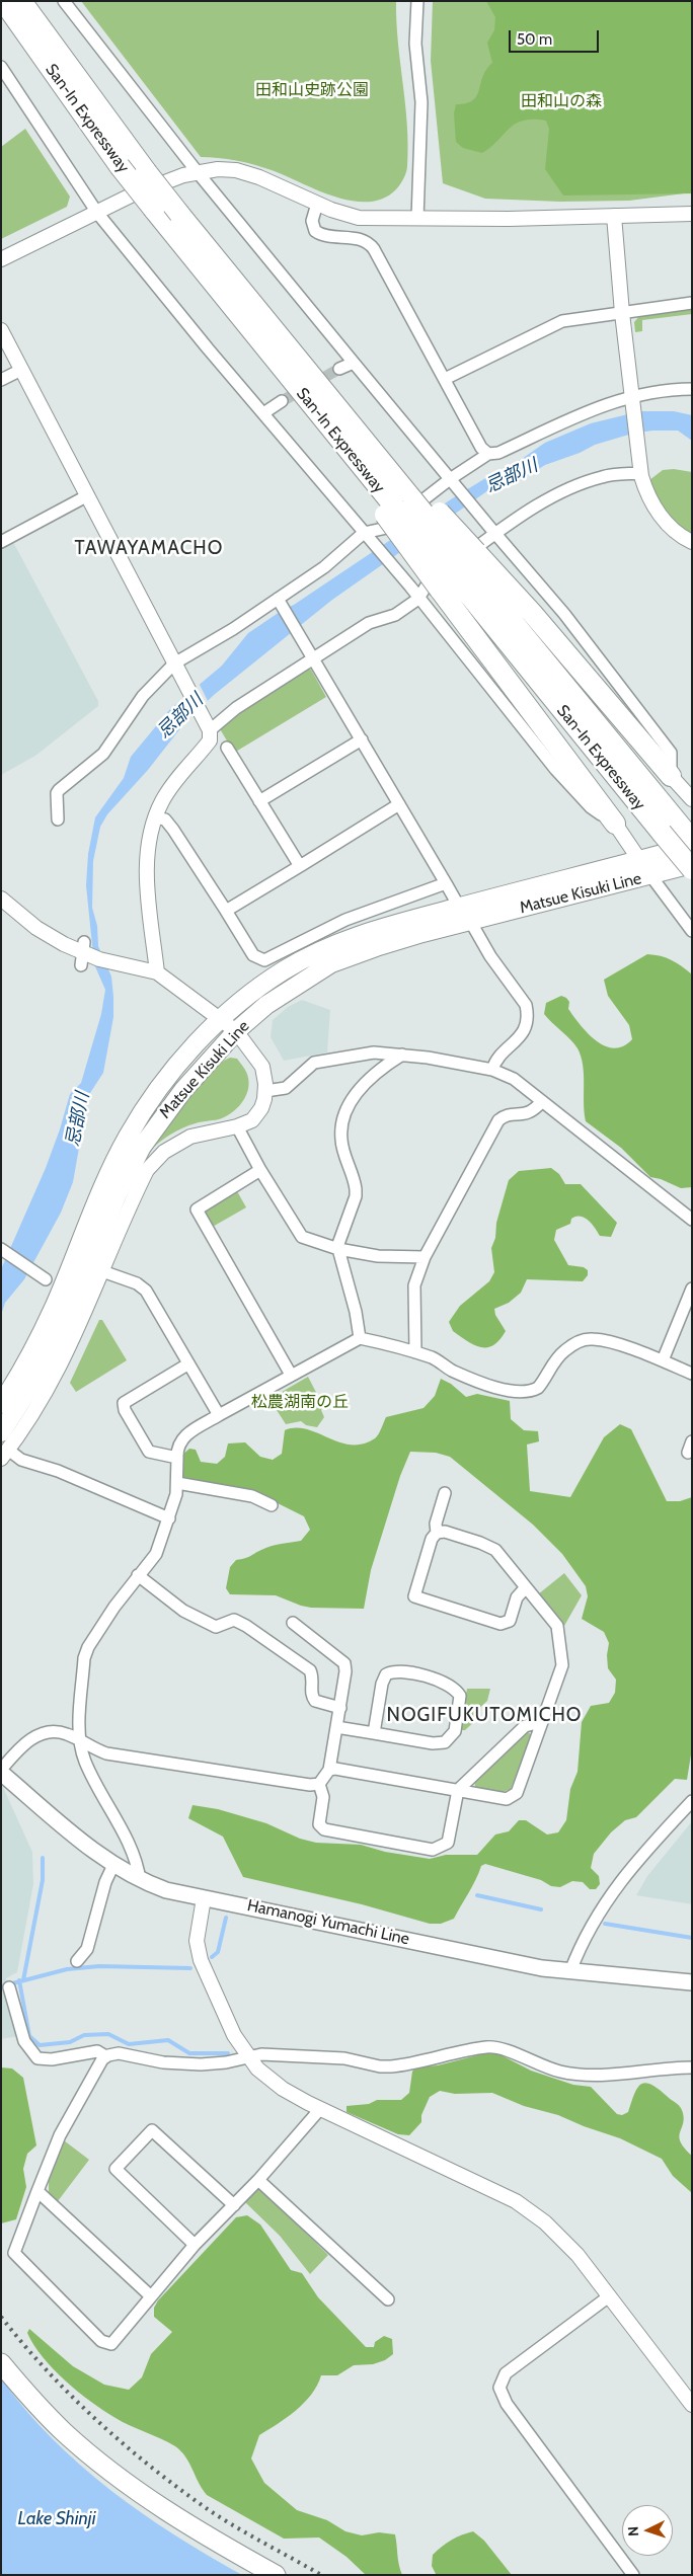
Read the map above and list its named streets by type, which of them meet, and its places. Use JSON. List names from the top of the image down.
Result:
{
  "streets": {
    "highway": ["San-In Expressway"],
    "main road": ["Matsue Kisuki Line", "Hamanogi Yumachi Line"]
  },
  "districts": ["TAWAYAMACHO", "NOGIFUKUTOMICHO"],
  "water": ["忌部川", "Lake Shinji"],
  "parks": ["田和山史跡公園", "田和山の森", "松農湖南の丘"],
  "scale_bar": "50 m",
  "north": "left"
}
